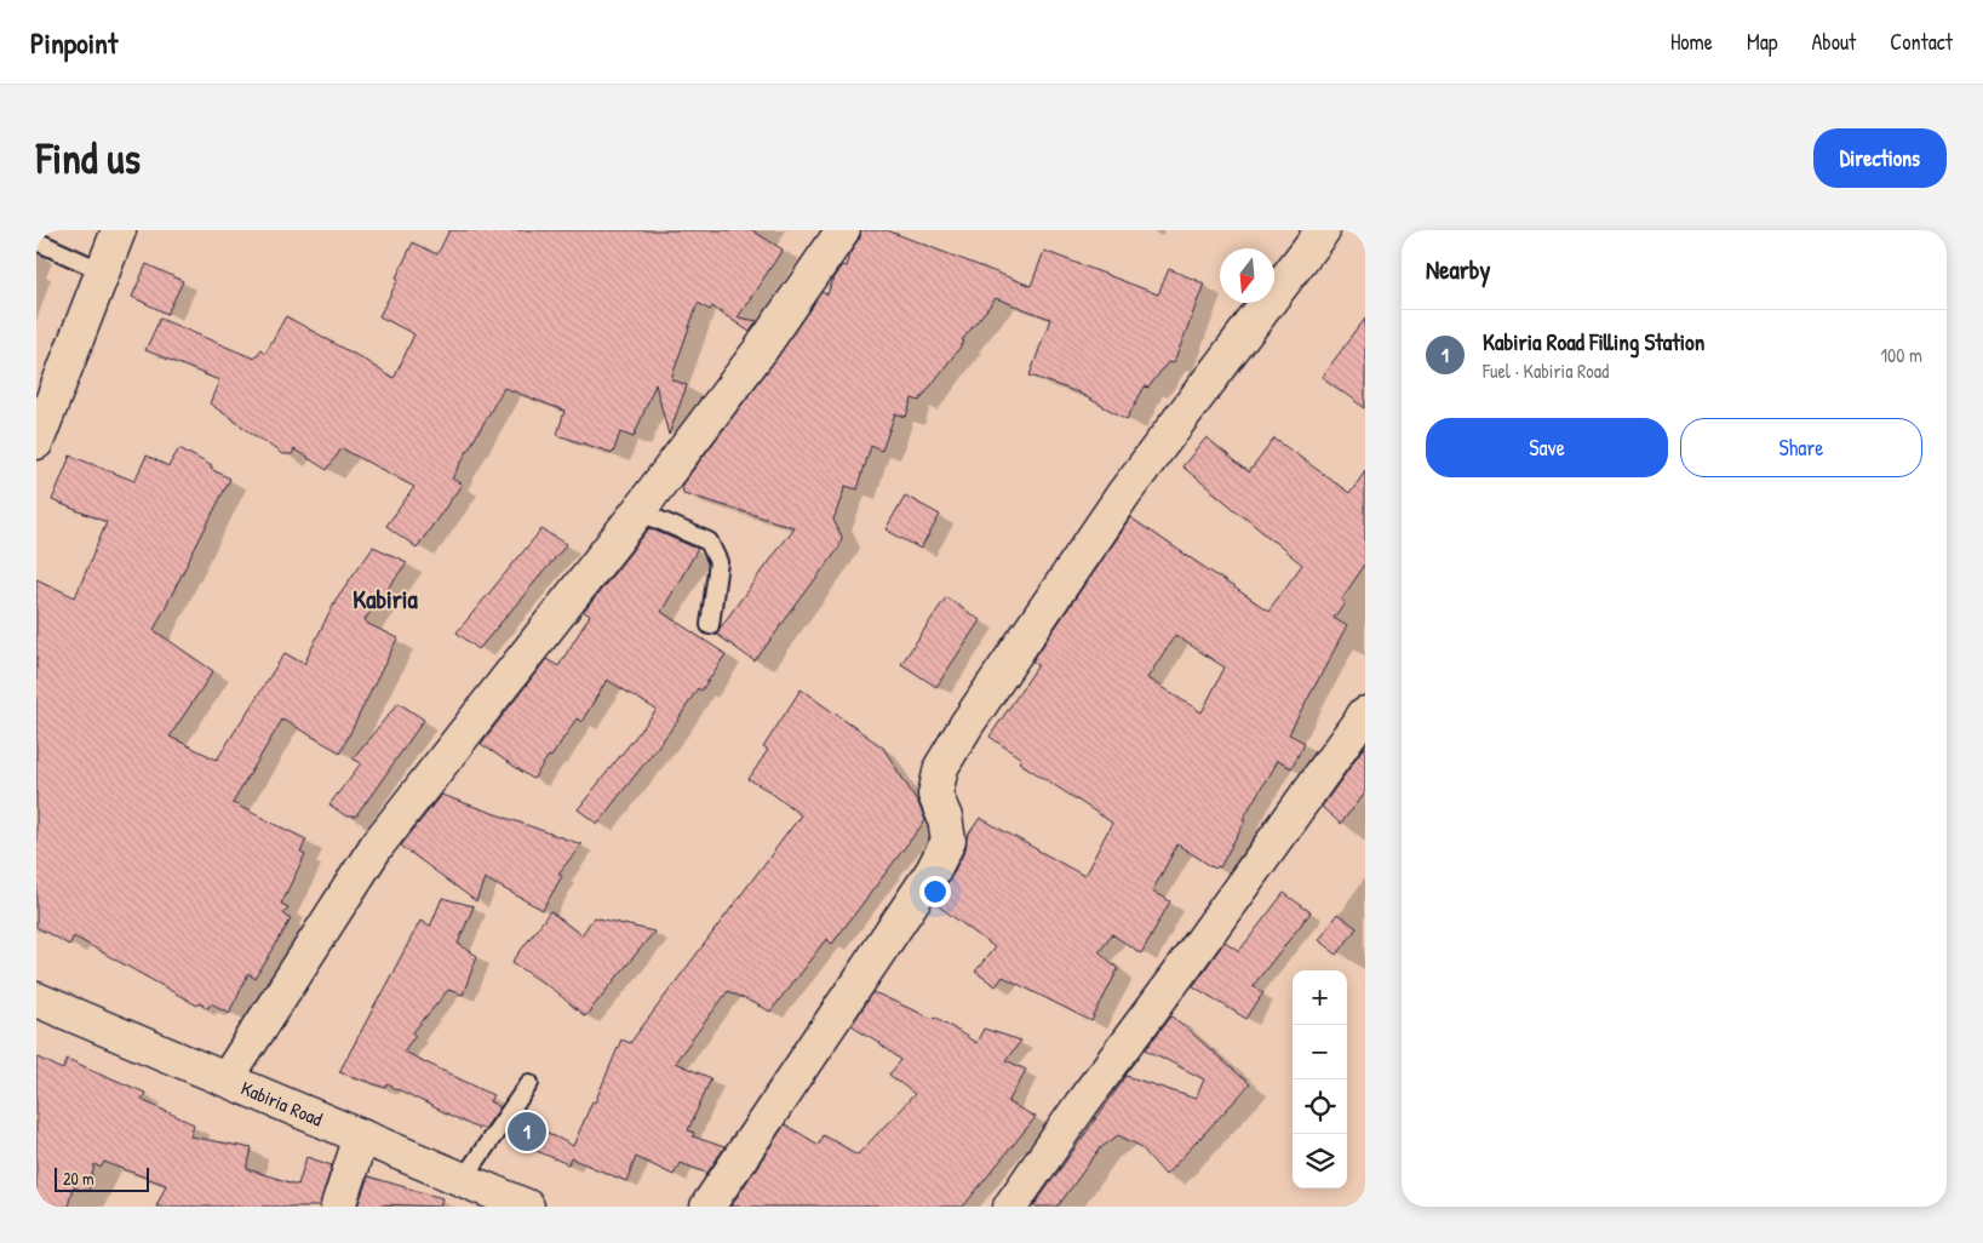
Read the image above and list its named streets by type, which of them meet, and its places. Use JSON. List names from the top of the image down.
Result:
{
  "streets": {
    "street": ["Kabiria Road"]
  },
  "districts": ["Kabiria"],
  "scale_bar": "20 m",
  "north": "bottom",
  "page": {
    "header": "Pinpoint",
    "nav": [
      "Home",
      "Map",
      "About",
      "Contact"
    ],
    "buttons": [
      "Directions",
      ["Save", "Share"]
    ],
    "title": "Find us",
    "heading": "Nearby",
    "list": [
      {
        "mark": "1",
        "name": "Kabiria Road Filling Station",
        "note": "Fuel · Kabiria Road",
        "value": "100 m"
      }
    ],
    "map_buttons": ["+", "−"],
    "pins": "1",
    "scale": "20 m"
  }
}
